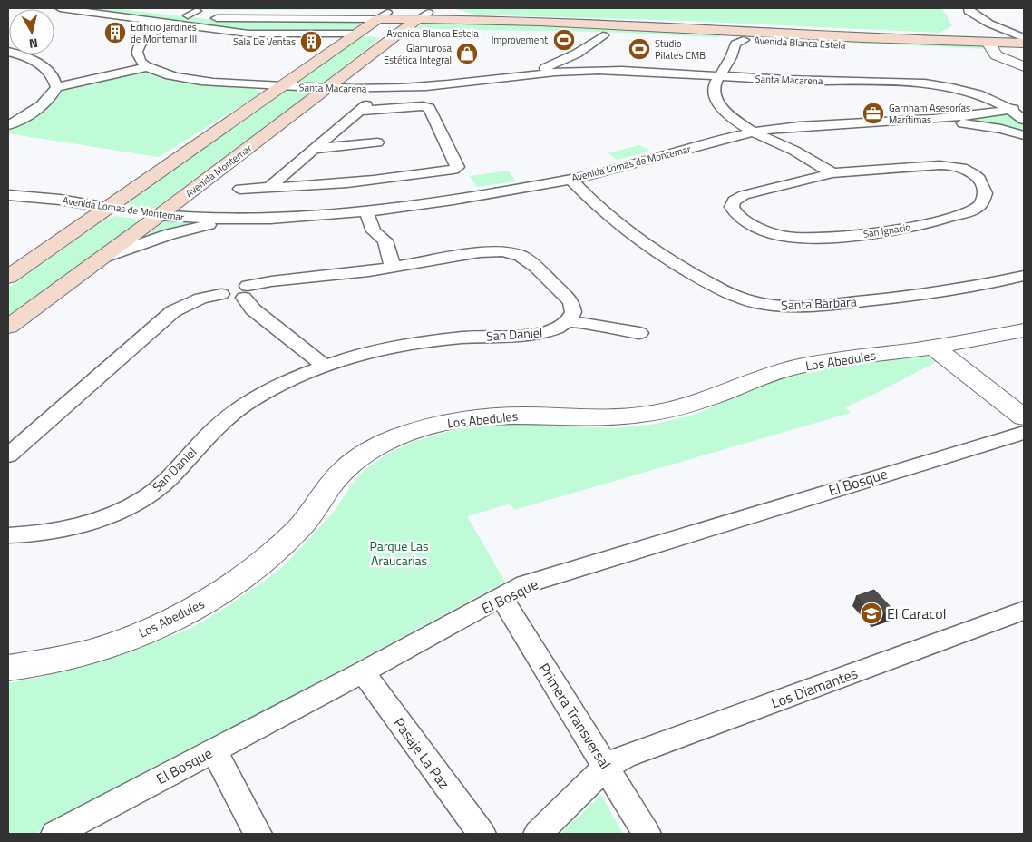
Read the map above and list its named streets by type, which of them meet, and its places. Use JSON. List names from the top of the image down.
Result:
{
  "streets": {
    "main road": ["Avenida Blanca Estela", "Avenida Lomas de Montemar", "Avenida Montemar"],
    "street": [
      "Santa Macarena",
      "San Ignacio",
      "Santa Bárbara",
      "San Daniel",
      "Los Abedules",
      "El Bosque",
      "Los Diamantes",
      "Primera Transversal",
      "Pasaje La Paz"
    ]
  },
  "crossings": [
    ["Avenida Blanca Estela", "Santa Macarena"],
    ["Avenida Blanca Estela", "Avenida Montemar"],
    ["Santa Macarena", "Avenida Lomas de Montemar"],
    ["Santa Macarena", "Avenida Montemar"],
    ["Avenida Lomas de Montemar", "Avenida Montemar"],
    ["Avenida Lomas de Montemar", "Santa Bárbara"],
    ["El Bosque", "Primera Transversal"],
    ["El Bosque", "Pasaje La Paz"],
    ["Los Diamantes", "Primera Transversal"]
  ],
  "parks": ["Parque Las Araucarias"],
  "places": {
    "building": ["Edificio Jardines de Montemar III", "Sala De Ventas"],
    "sports": ["Improvement", "Studio Pilates CMB"],
    "shop": ["Glamurosa Estética Integral"],
    "office": ["Garnham Asesorías Marítimas"],
    "school or university": ["El Caracol"]
  },
  "north": "bottom"
}
